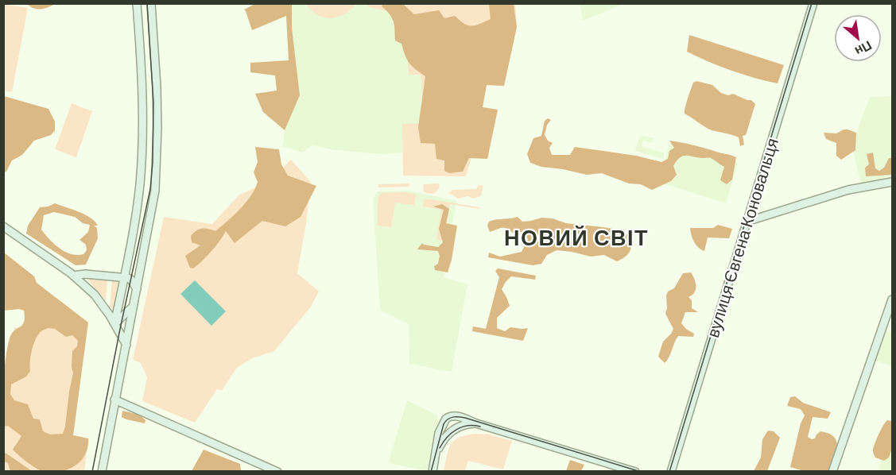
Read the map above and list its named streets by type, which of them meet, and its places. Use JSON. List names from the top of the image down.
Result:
{
  "streets": {
    "street": ["вулиця Євгена Коновальця"]
  },
  "districts": ["НОВИЙ СВІТ"],
  "north": "bottom right"
}
